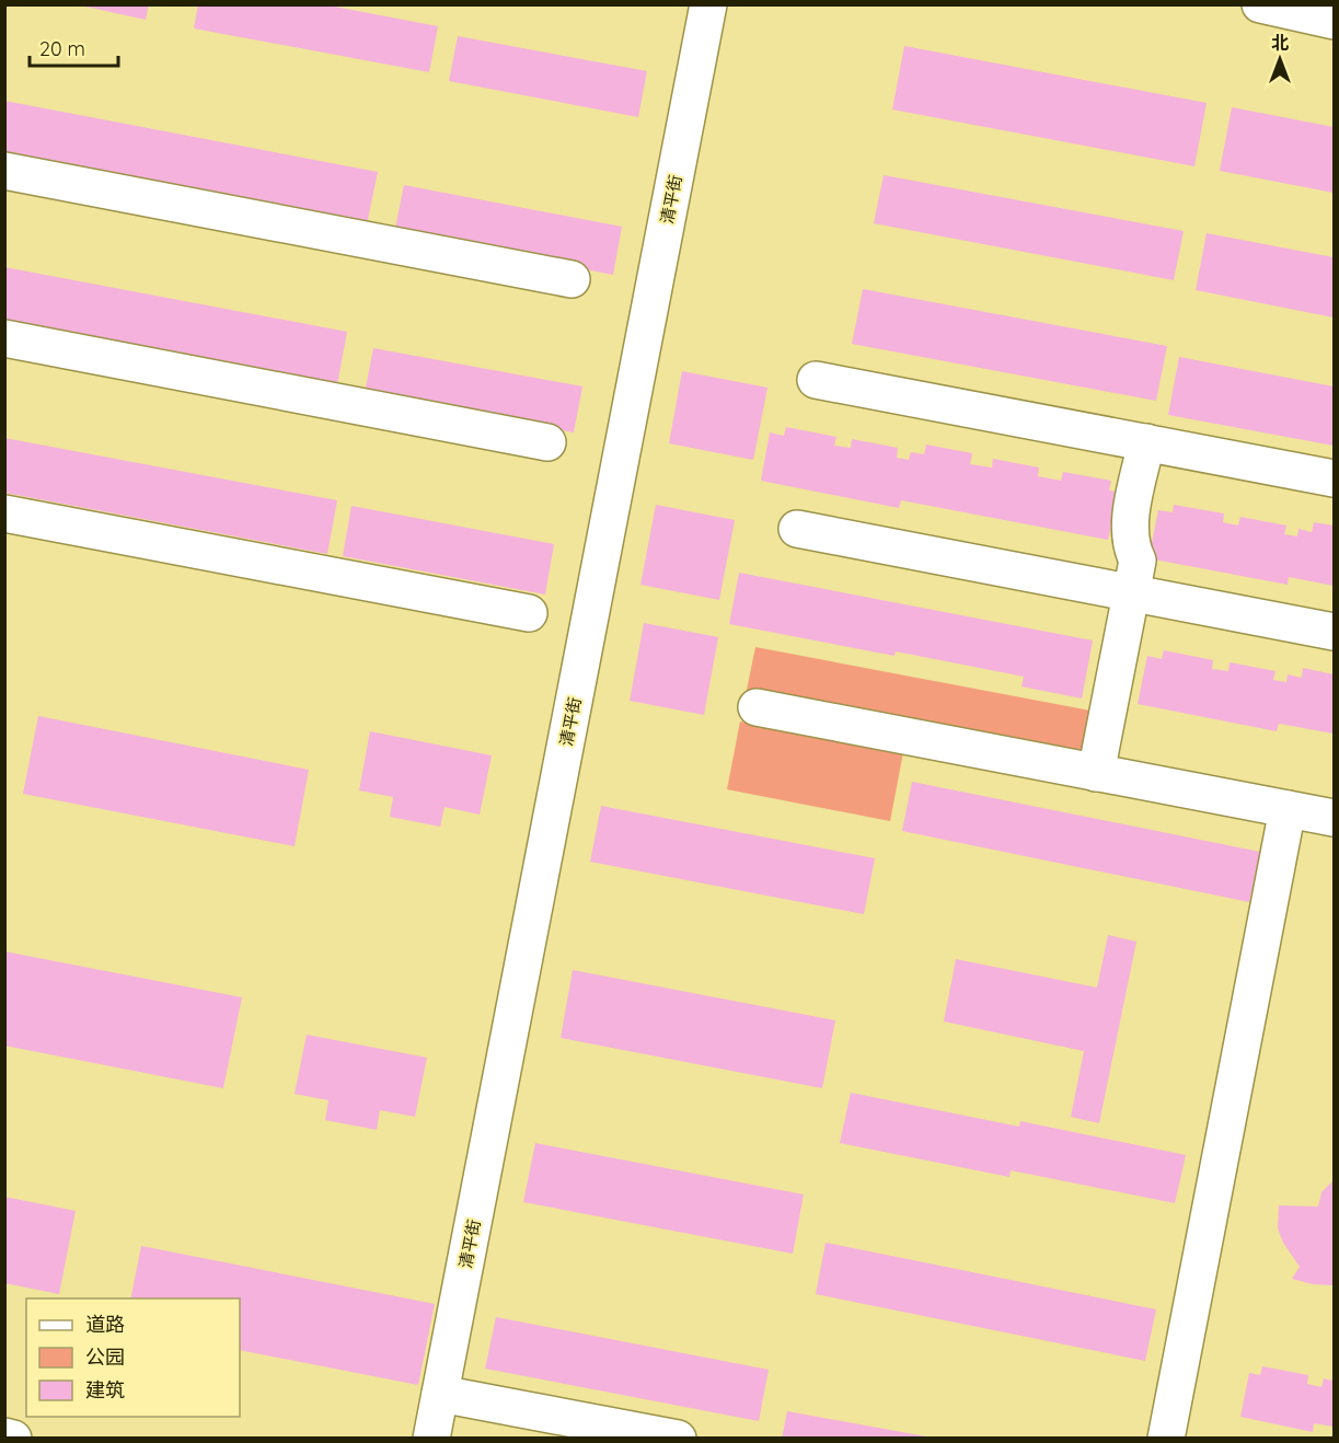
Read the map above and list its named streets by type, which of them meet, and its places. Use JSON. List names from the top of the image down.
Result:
{
  "streets": {
    "street": ["清平街"]
  },
  "legend": ["道路", "公园", "建筑"],
  "scale_bar": "20 m",
  "north": "top"
}
